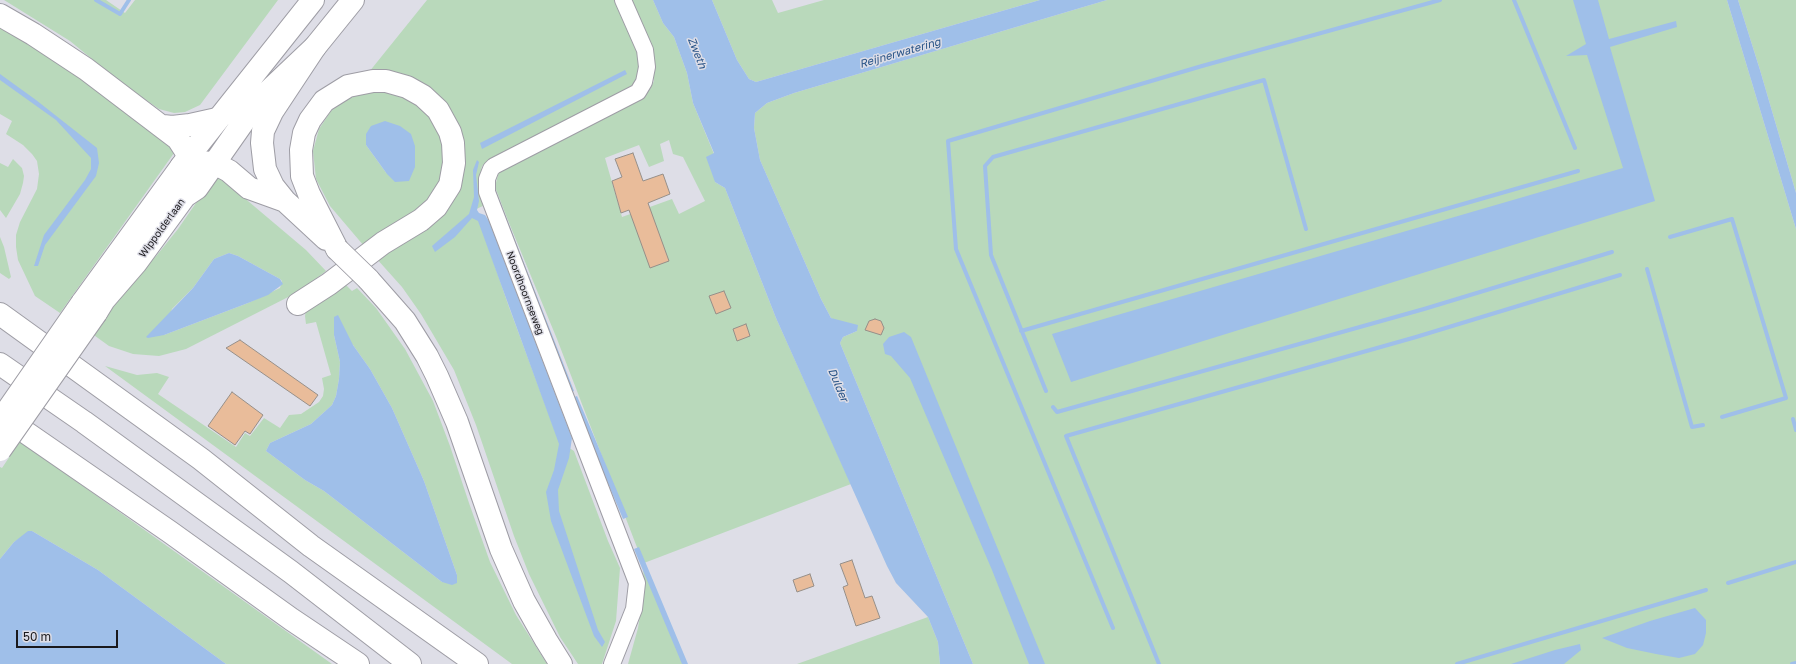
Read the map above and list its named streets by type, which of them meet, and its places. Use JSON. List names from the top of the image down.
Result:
{
  "streets": {
    "main road": ["Wippolderlaan"],
    "street": ["Noordhoornseweg"]
  },
  "water": ["Zweth", "Reijnerwatering", "Dulder"],
  "scale_bar": "50 m"
}
